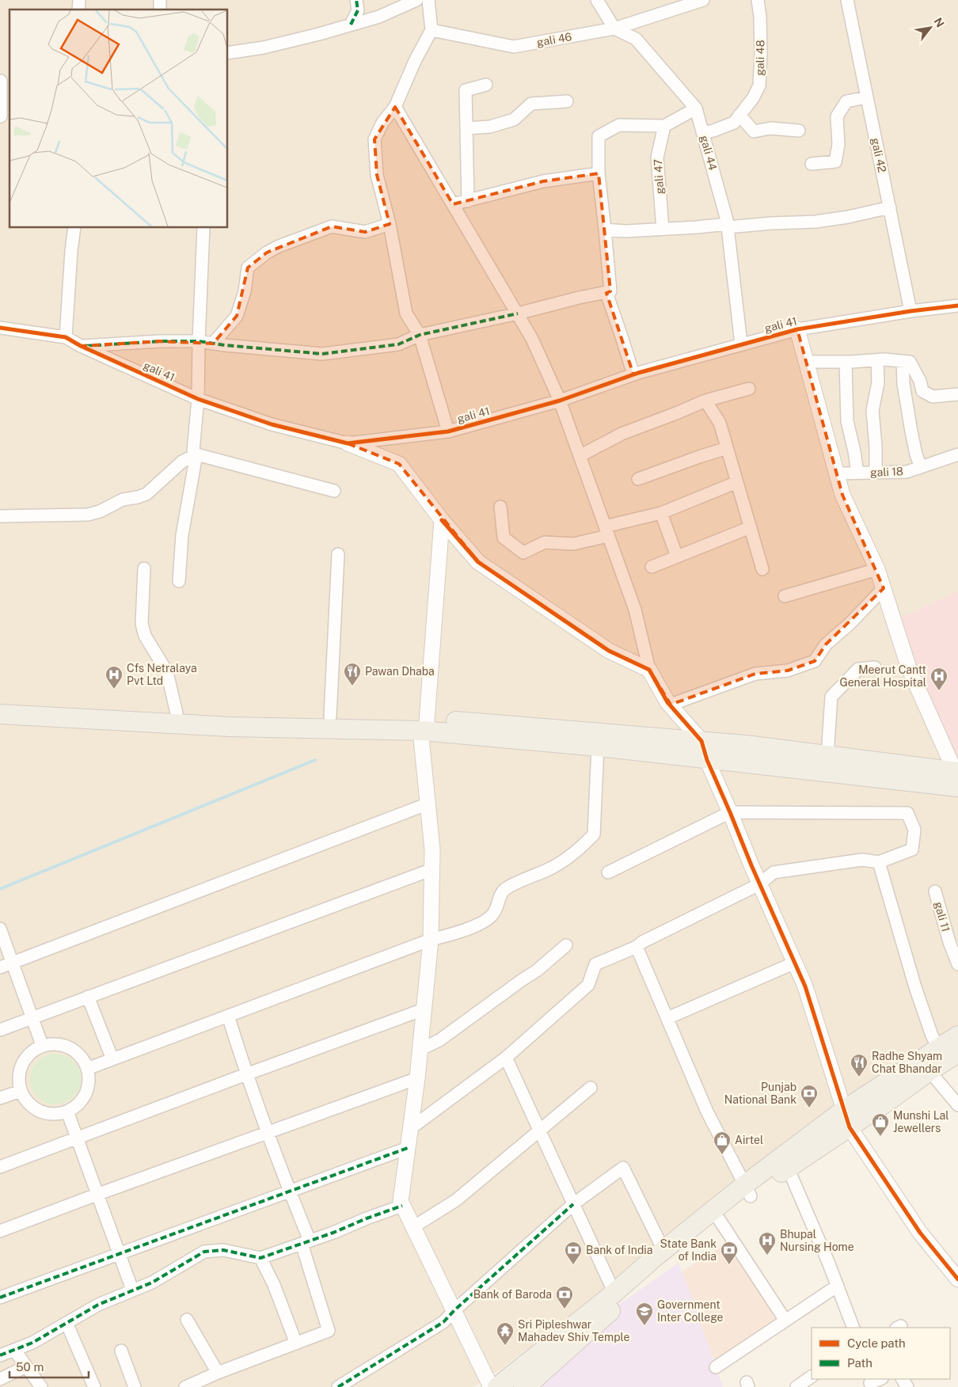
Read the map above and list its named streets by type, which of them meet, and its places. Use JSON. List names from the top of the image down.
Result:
{
  "streets": {
    "street": [
      "gali 46",
      "gali 48",
      "gali 44",
      "gali 42",
      "gali 47",
      "gali 41",
      "gali 18",
      "gali 11"
    ]
  },
  "crossings": [
    ["gali 46", "gali 44"],
    ["gali 48", "gali 44"],
    ["gali 44", "gali 41"],
    ["gali 42", "gali 41"]
  ],
  "places": {
    "restaurant": ["Pawan Dhaba", "Radhe Shyam Chat Bhandar"],
    "hospital": ["Cfs Netralaya Pvt Ltd", "Meerut Cantt General Hospital", "Bhupal Nursing Home"],
    "bank": [
      "Punjab National Bank",
      "Bank of India",
      "State Bank of India",
      "Bank of Baroda"
    ],
    "shop": ["Munshi Lal Jewellers", "Airtel"],
    "school or university": ["Government Inter College"],
    "temple": ["Sri Pipleshwar Mahadev Shiv Temple"]
  },
  "legend": ["Cycle path", "Path"],
  "scale_bar": "50 m",
  "north": "top right"
}
